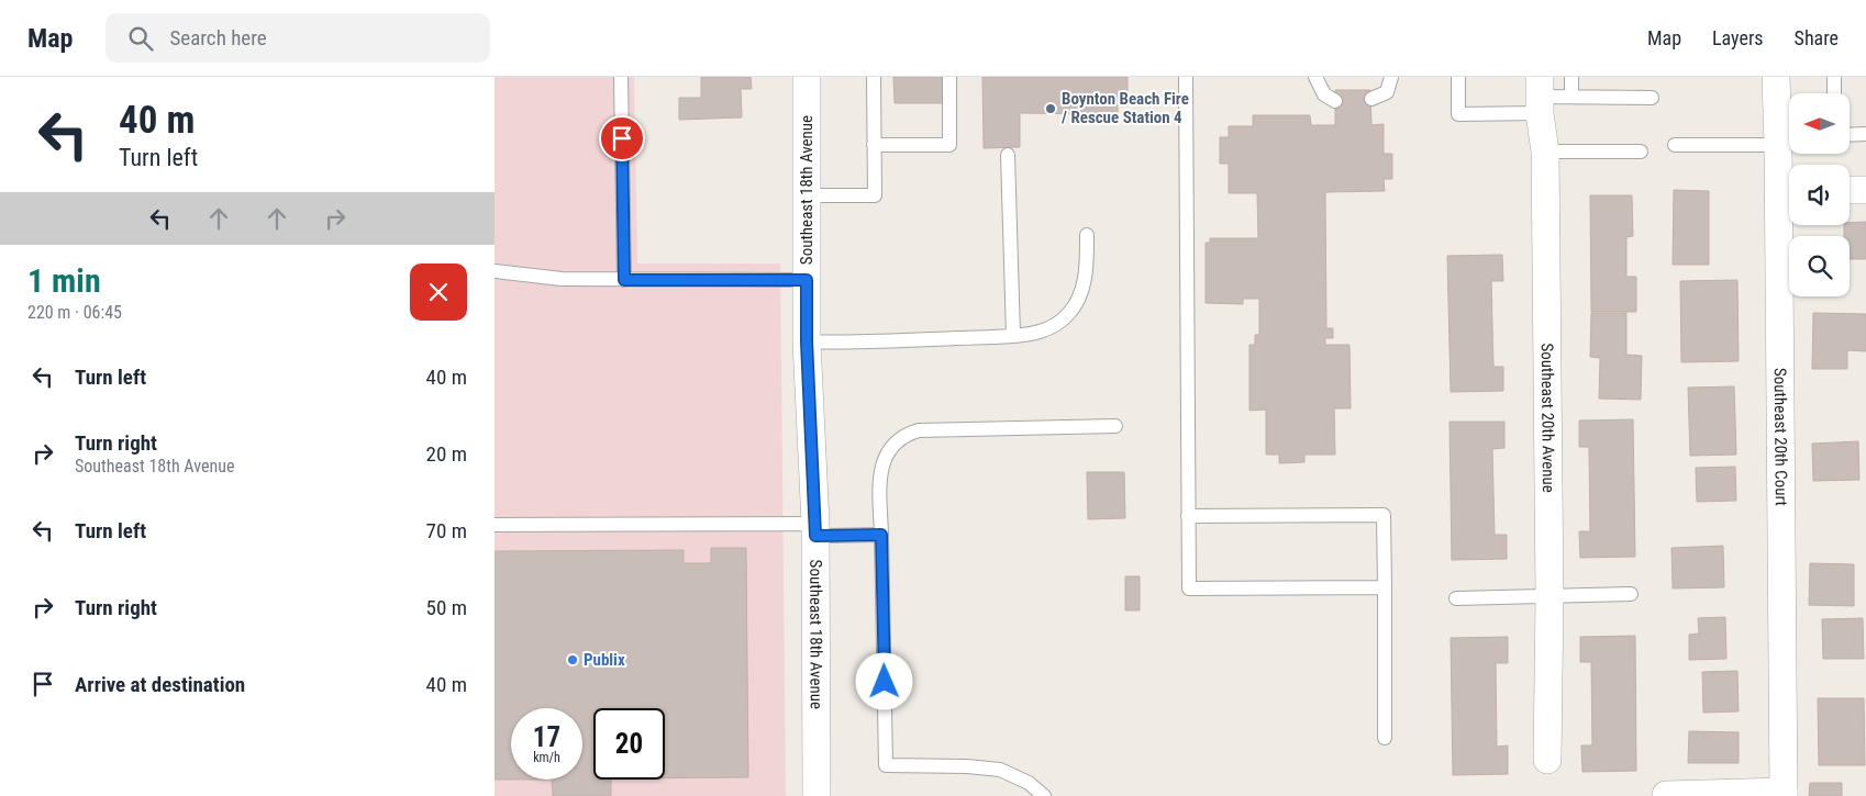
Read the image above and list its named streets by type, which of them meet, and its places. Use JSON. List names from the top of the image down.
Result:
{
  "streets": {
    "street": ["Southeast 18th Avenue", "Southeast 20th Avenue", "Southeast 20th Court"]
  },
  "places": ["Boynton Beach Fire / Rescue Station 4", "Publix"],
  "north": "left",
  "page": {
    "header": "Map",
    "search": "Search here",
    "nav": ["Map", "Layers", "Share"],
    "turn": ["40 m", "Turn left"],
    "heading": ["1 min", "220 m · 06:45"],
    "list": [
      {
        "name": "Turn left",
        "value": "40 m"
      },
      {
        "name": "Turn right",
        "note": "Southeast 18th Avenue",
        "value": "20 m"
      },
      {
        "name": "Turn left",
        "value": "70 m"
      },
      {
        "name": "Turn right",
        "value": "50 m"
      },
      {
        "name": "Arrive at destination",
        "value": "40 m"
      }
    ],
    "speed": "17 km/h",
    "limit": "20"
  }
}
